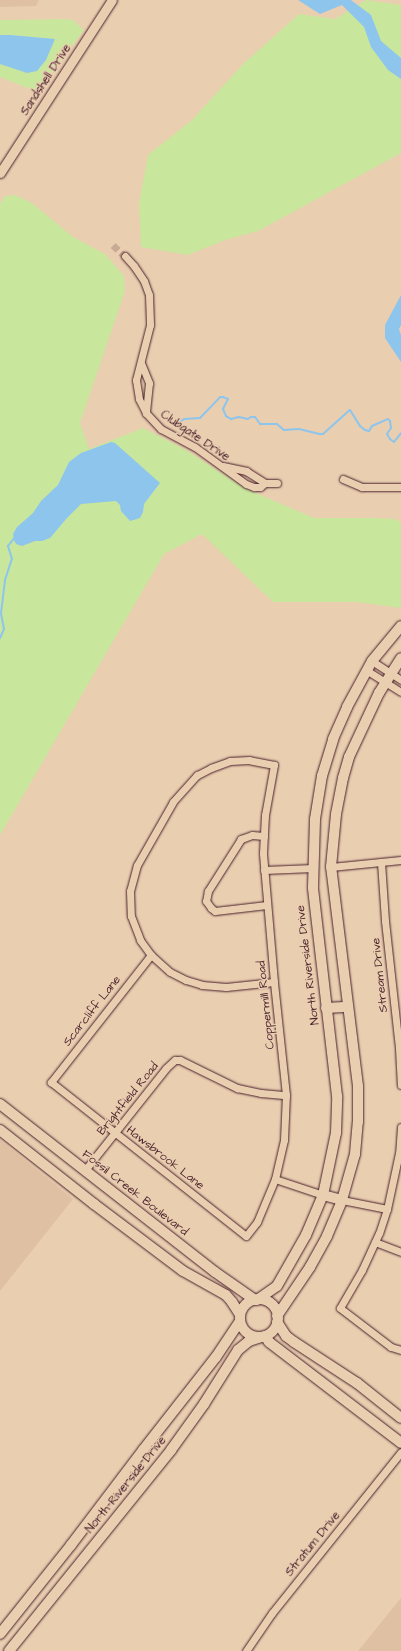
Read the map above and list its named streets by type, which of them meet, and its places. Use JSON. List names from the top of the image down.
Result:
{
  "streets": {
    "main road": ["North Riverside Drive", "Fossil Creek Boulevard"],
    "street": [
      "Sandshell Drive",
      "Clubgate Drive",
      "Stream Drive",
      "Coppermill Road",
      "Scarcliff Lane",
      "Brightfield Road",
      "Hawsbrook Lane",
      "Stratum Drive"
    ]
  },
  "crossings": [
    ["North Riverside Drive", "Fossil Creek Boulevard"],
    ["Coppermill Road", "Scarcliff Lane"],
    ["Coppermill Road", "Brightfield Road"],
    ["Coppermill Road", "Hawsbrook Lane"],
    ["Scarcliff Lane", "Hawsbrook Lane"],
    ["Brightfield Road", "Hawsbrook Lane"],
    ["Brightfield Road", "Fossil Creek Boulevard"]
  ]
}
